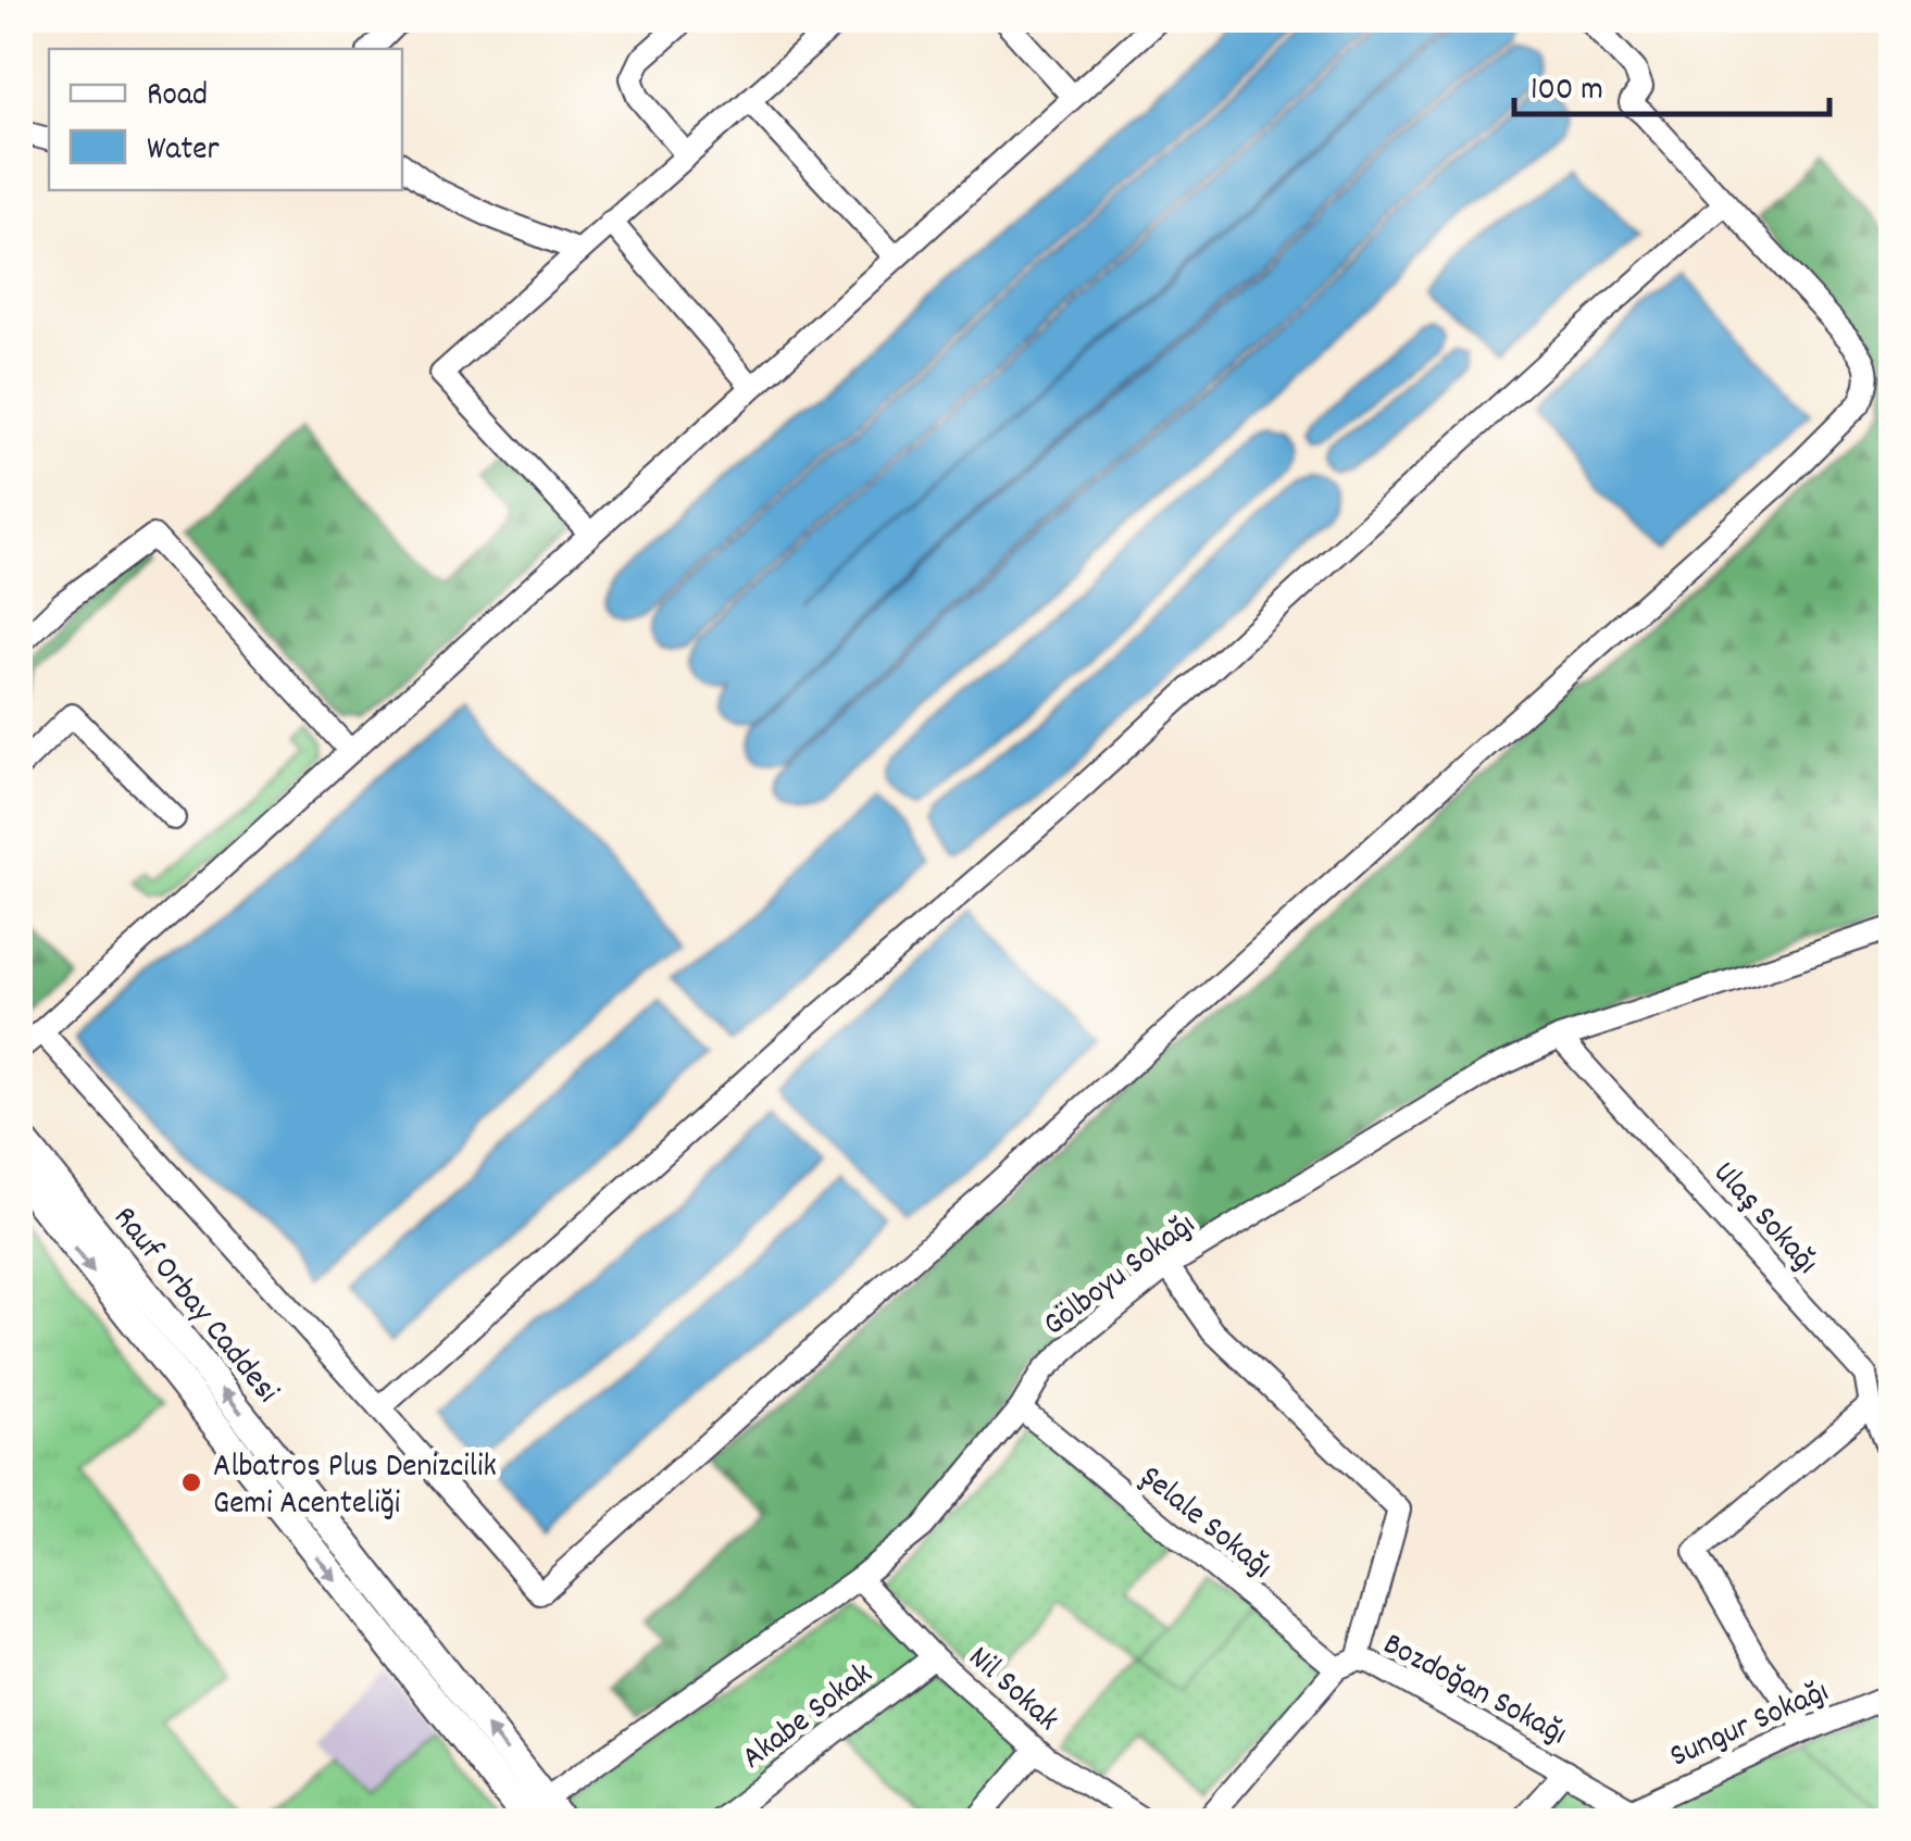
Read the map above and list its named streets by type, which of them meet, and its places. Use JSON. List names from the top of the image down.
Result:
{
  "streets": {
    "main road": ["Rauf Orbay Caddesi"],
    "street": [
      "Ulaş Sokağı",
      "Gölboyu Sokağı",
      "Şelale Sokağı",
      "Nil Sokak",
      "Bozdoğan Sokağı",
      "Akabe Sokak",
      "Sungur Sokağı"
    ]
  },
  "crossings": [
    ["Ulaş Sokağı", "Gölboyu Sokağı"],
    ["Gölboyu Sokağı", "Rauf Orbay Caddesi"],
    ["Gölboyu Sokağı", "Şelale Sokağı"],
    ["Gölboyu Sokağı", "Nil Sokak"],
    ["Gölboyu Sokağı", "Bozdoğan Sokağı"],
    ["Şelale Sokağı", "Bozdoğan Sokağı"],
    ["Nil Sokak", "Akabe Sokak"],
    ["Bozdoğan Sokağı", "Sungur Sokağı"]
  ],
  "places": ["Albatros Plus Denizcilik Gemi Acenteliği"],
  "legend": ["Road", "Water"],
  "scale_bar": "100 m"
}
